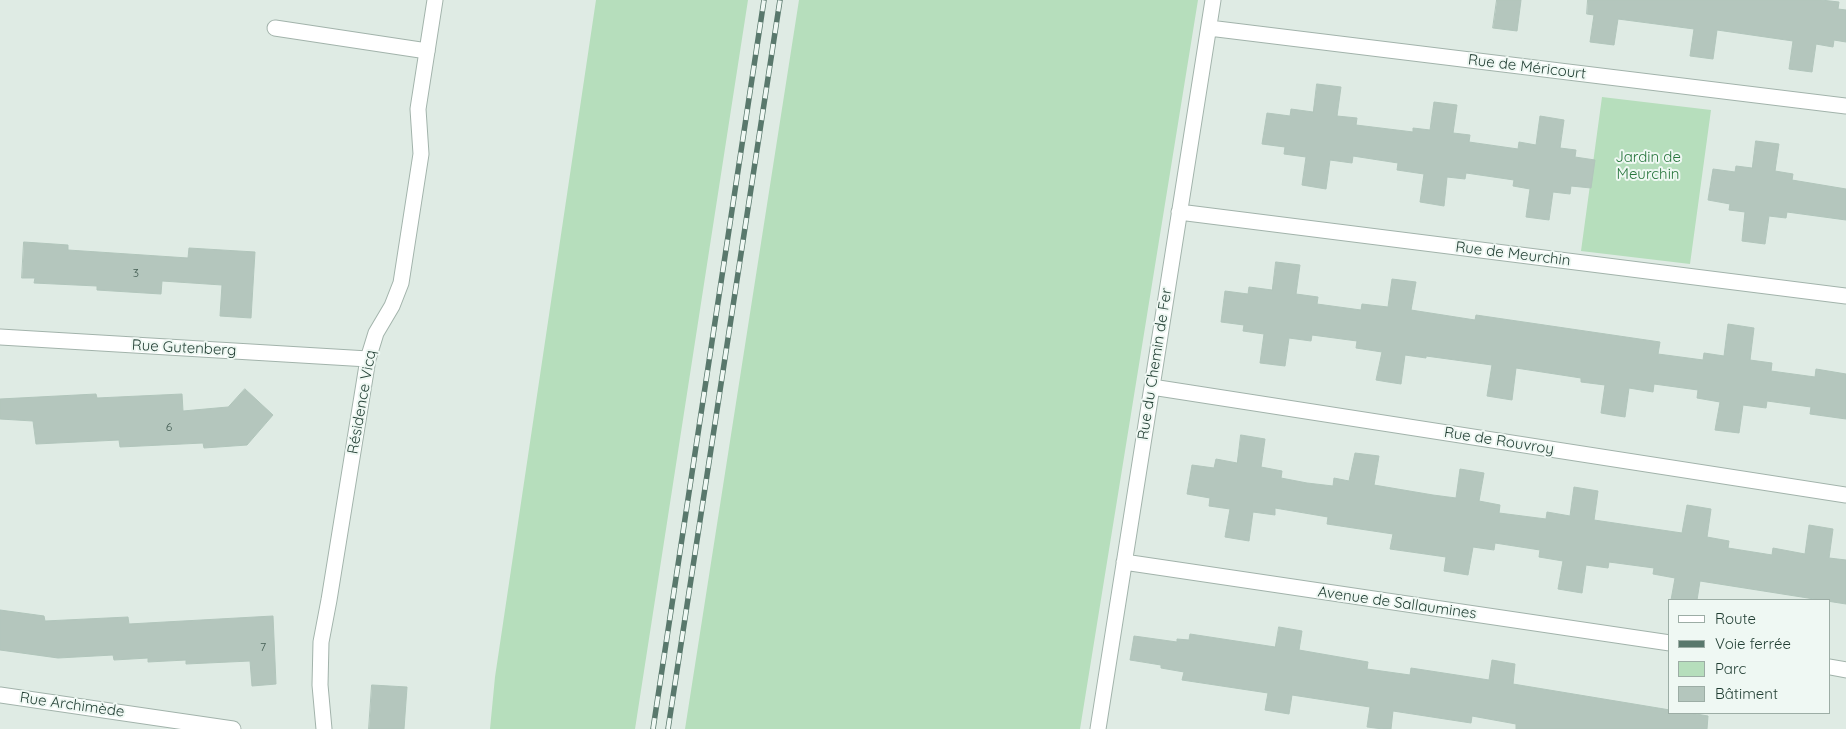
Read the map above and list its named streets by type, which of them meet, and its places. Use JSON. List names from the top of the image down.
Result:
{
  "streets": {
    "street": [
      "Rue de Méricourt",
      "Rue de Meurchin",
      "Rue Gutenberg",
      "Rue du Chemin de Fer",
      "Résidence Vicq",
      "Rue de Rouvroy",
      "Avenue de Sallaumines",
      "Rue Archimède"
    ]
  },
  "crossings": [
    ["Rue de Méricourt", "Rue du Chemin de Fer"],
    ["Rue de Meurchin", "Rue du Chemin de Fer"],
    ["Rue Gutenberg", "Résidence Vicq"],
    ["Rue du Chemin de Fer", "Rue de Rouvroy"],
    ["Rue du Chemin de Fer", "Avenue de Sallaumines"]
  ],
  "parks": ["Jardin de Meurchin"],
  "house_numbers": ["3", "6", "7"],
  "legend": [
    "Route",
    "Voie ferrée",
    "Parc",
    "Bâtiment"
  ]
}
